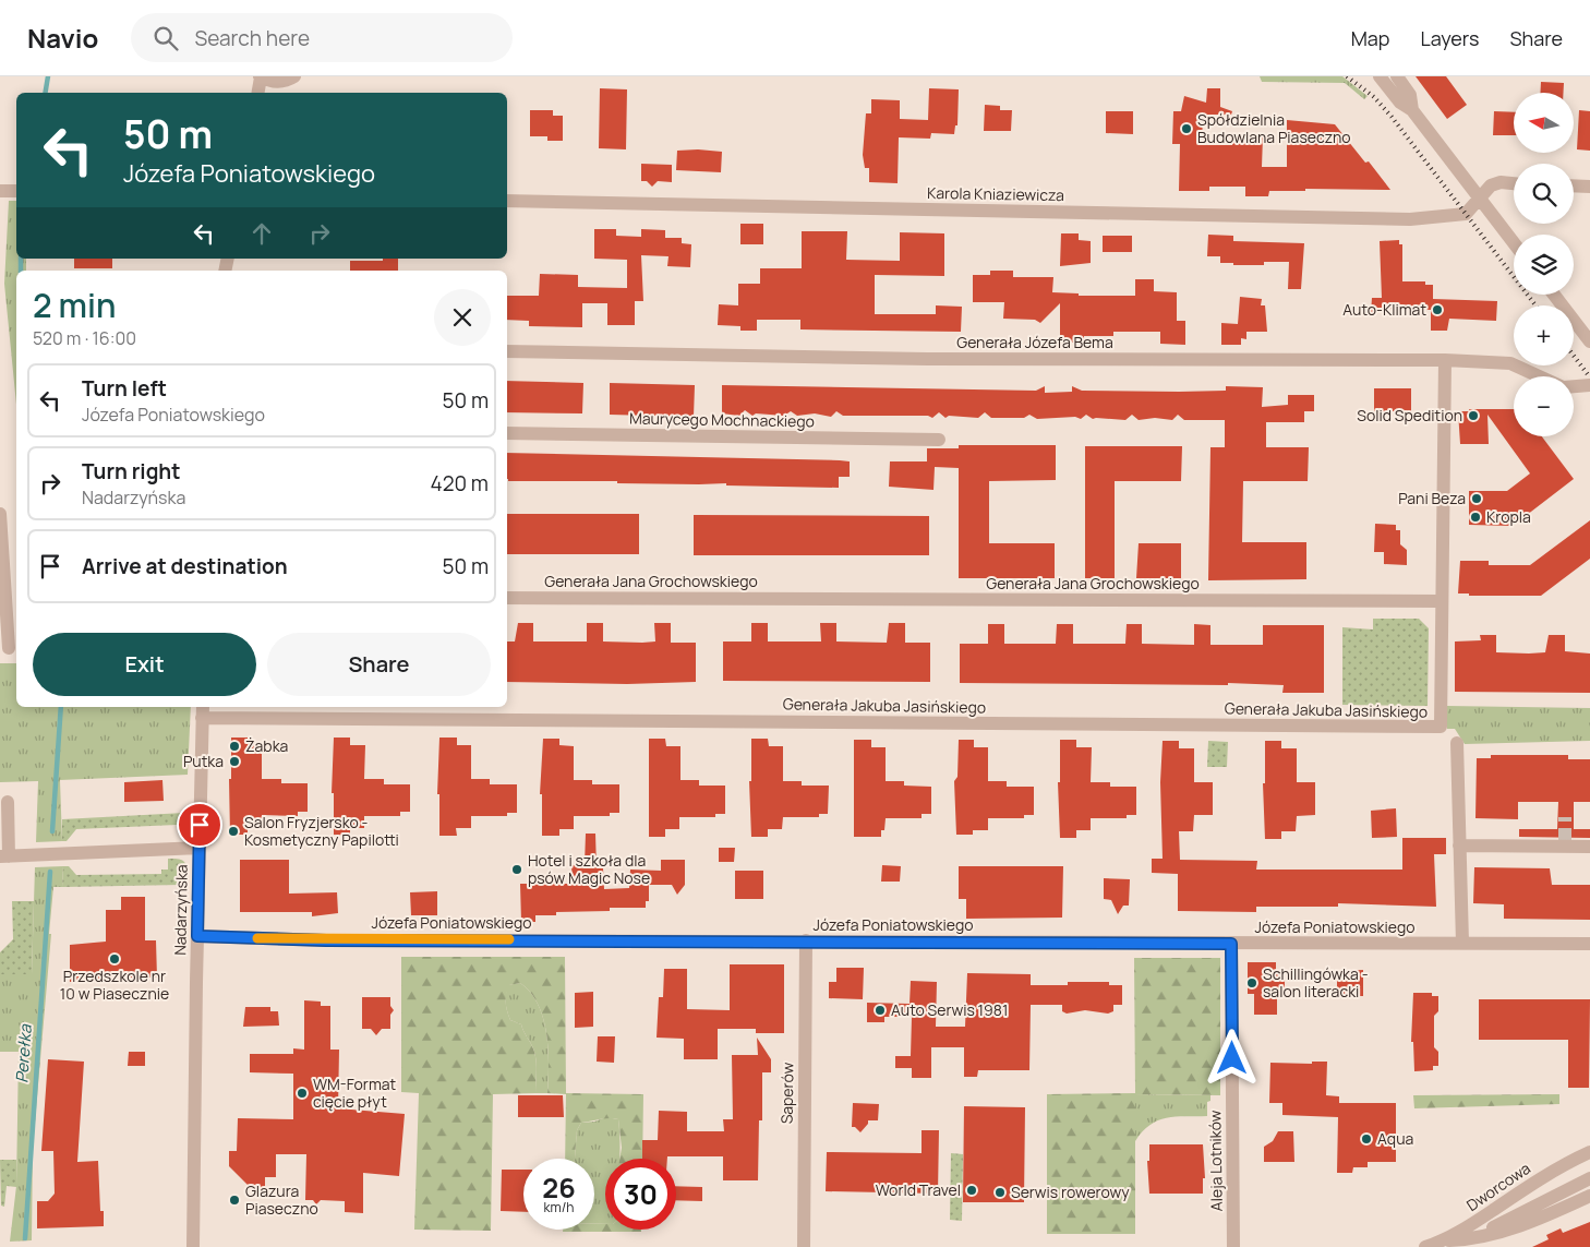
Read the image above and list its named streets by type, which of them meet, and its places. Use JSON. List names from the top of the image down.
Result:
{
  "streets": {
    "street": [
      "Karola Kniaziewicza",
      "Generała Józefa Bema",
      "Maurycego Mochnackiego",
      "Generała Jana Grochowskiego",
      "Generała Jakuba Jasińskiego",
      "Nadarzyńska",
      "Józefa Poniatowskiego",
      "Saperów",
      "Aleja Lotników",
      "Dworcowa"
    ]
  },
  "crossings": [
    ["Generała Jana Grochowskiego", "Generała Jakuba Jasińskiego"],
    ["Generała Jakuba Jasińskiego", "Nadarzyńska"],
    ["Nadarzyńska", "Józefa Poniatowskiego"],
    ["Józefa Poniatowskiego", "Saperów"],
    ["Józefa Poniatowskiego", "Aleja Lotników"]
  ],
  "water": ["Perełka"],
  "places": [
    "Spółdzielnia Budowlana Piaseczno",
    "Auto-Klimat",
    "Solid Spedition",
    "Pani Beza",
    "Kropla",
    "Żabka",
    "Putka",
    "Salon Fryzjersko - Kosmetyczny Papilotti",
    "Hotel i szkoła dla psów Magic Nose",
    "Przedszkole nr 10 w Piasecznie",
    "Schillingówka - salon literacki",
    "Auto Serwis 1981",
    "WM-Format cięcie płyt",
    "Aqua",
    "World Travel",
    "Serwis rowerowy",
    "Glazura Piaseczno"
  ],
  "north": "left",
  "page": {
    "header": "Navio",
    "search": "Search here",
    "nav": ["Map", "Layers", "Share"],
    "map_buttons": ["+", "−"],
    "turn": ["50 m", "Józefa Poniatowskiego"],
    "heading": ["2 min", "520 m · 16:00"],
    "list": [
      {
        "name": "Turn left",
        "note": "Józefa Poniatowskiego",
        "value": "50 m"
      },
      {
        "name": "Turn right",
        "note": "Nadarzyńska",
        "value": "420 m"
      },
      {
        "name": "Arrive at destination",
        "value": "50 m"
      }
    ],
    "buttons": ["Exit", "Share"],
    "speed": "26 km/h",
    "limit": "30"
  }
}
